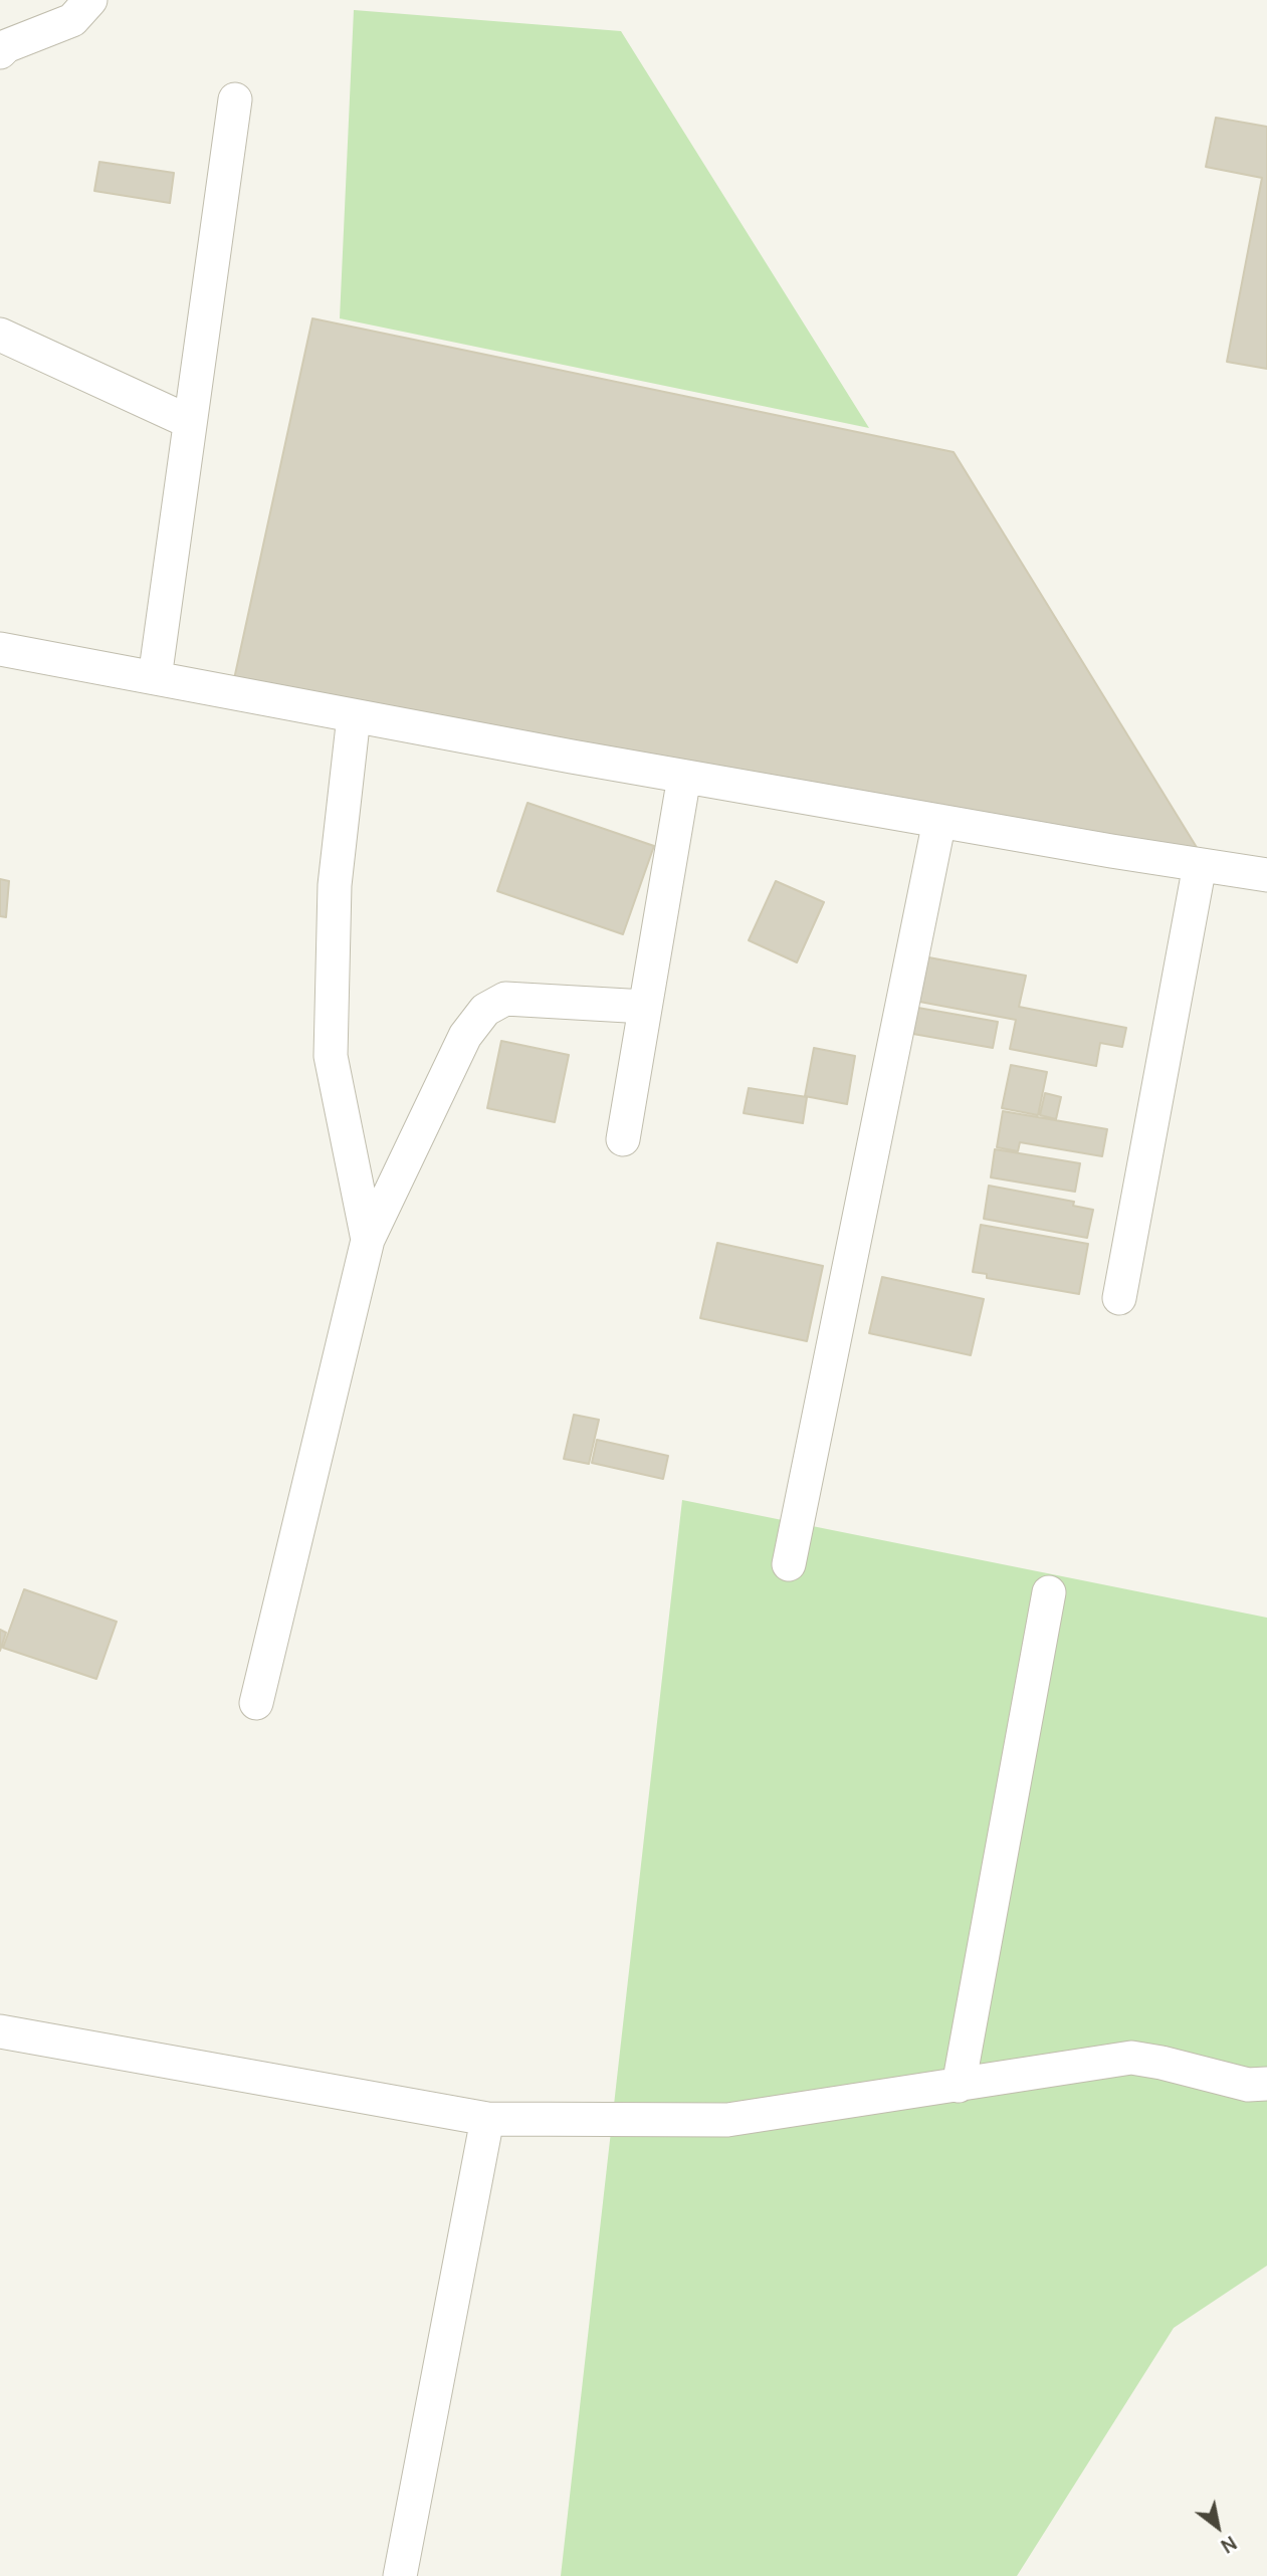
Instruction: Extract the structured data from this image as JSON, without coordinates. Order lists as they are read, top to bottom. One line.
{"north":"bottom right"}
